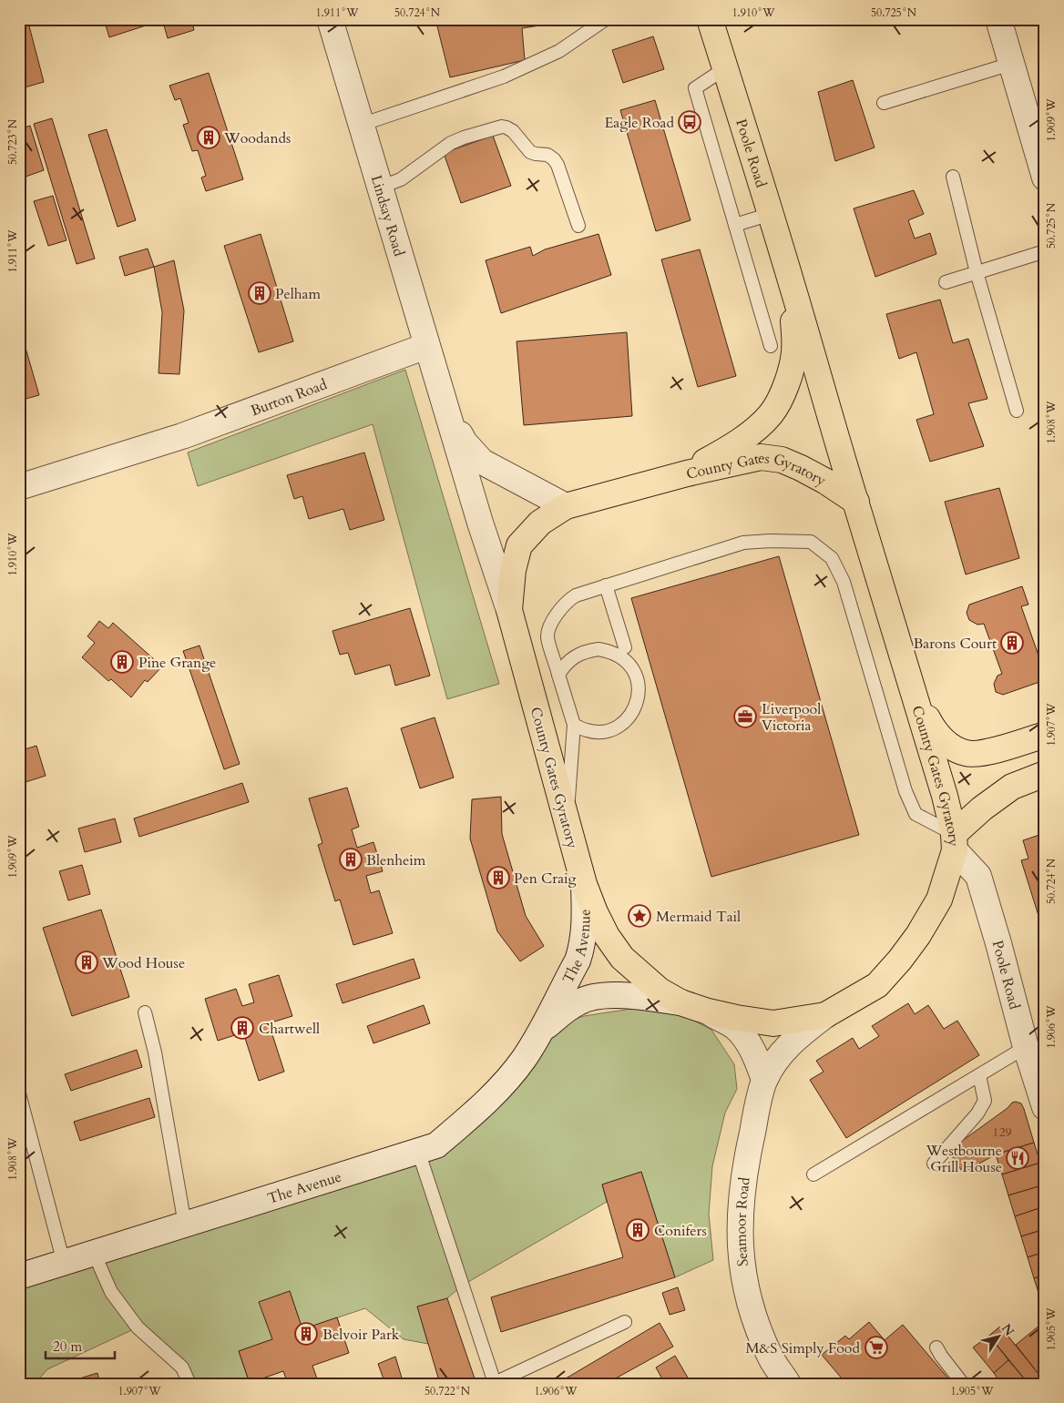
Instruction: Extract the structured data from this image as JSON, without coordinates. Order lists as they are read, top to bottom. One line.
{"streets":{"highway":["Poole Road","County Gates Gyratory"],"street":["Lindsay Road","Burton Road","The Avenue","Seamoor Road"]},"crossings":[["Poole Road","County Gates Gyratory"],["Lindsay Road","Burton Road"],["Lindsay Road","County Gates Gyratory"],["County Gates Gyratory","The Avenue"],["County Gates Gyratory","Seamoor Road"]],"places":{"bus stop":["Eagle Road"],"building":["Woodands","Pelham","Barons Court","Pine Grange","Blenheim","Pen Craig","Wood House","Chartwell","Conifers","Belvoir Park"],"office":["Liverpool Victoria"],"place":["Mermaid Tail"],"restaurant":["Westbourne Grill House"],"supermarket":["M&S Simply Food"]},"house_numbers":["129"],"scale_bar":"20 m","north":"top right","coordinates":["1.911°W","50.724°N","1.910°W","50.725°N","1.909°W","50.723°N","1.908°W","1.907°W","1.906°W","1.905°W","50.722°N"]}
